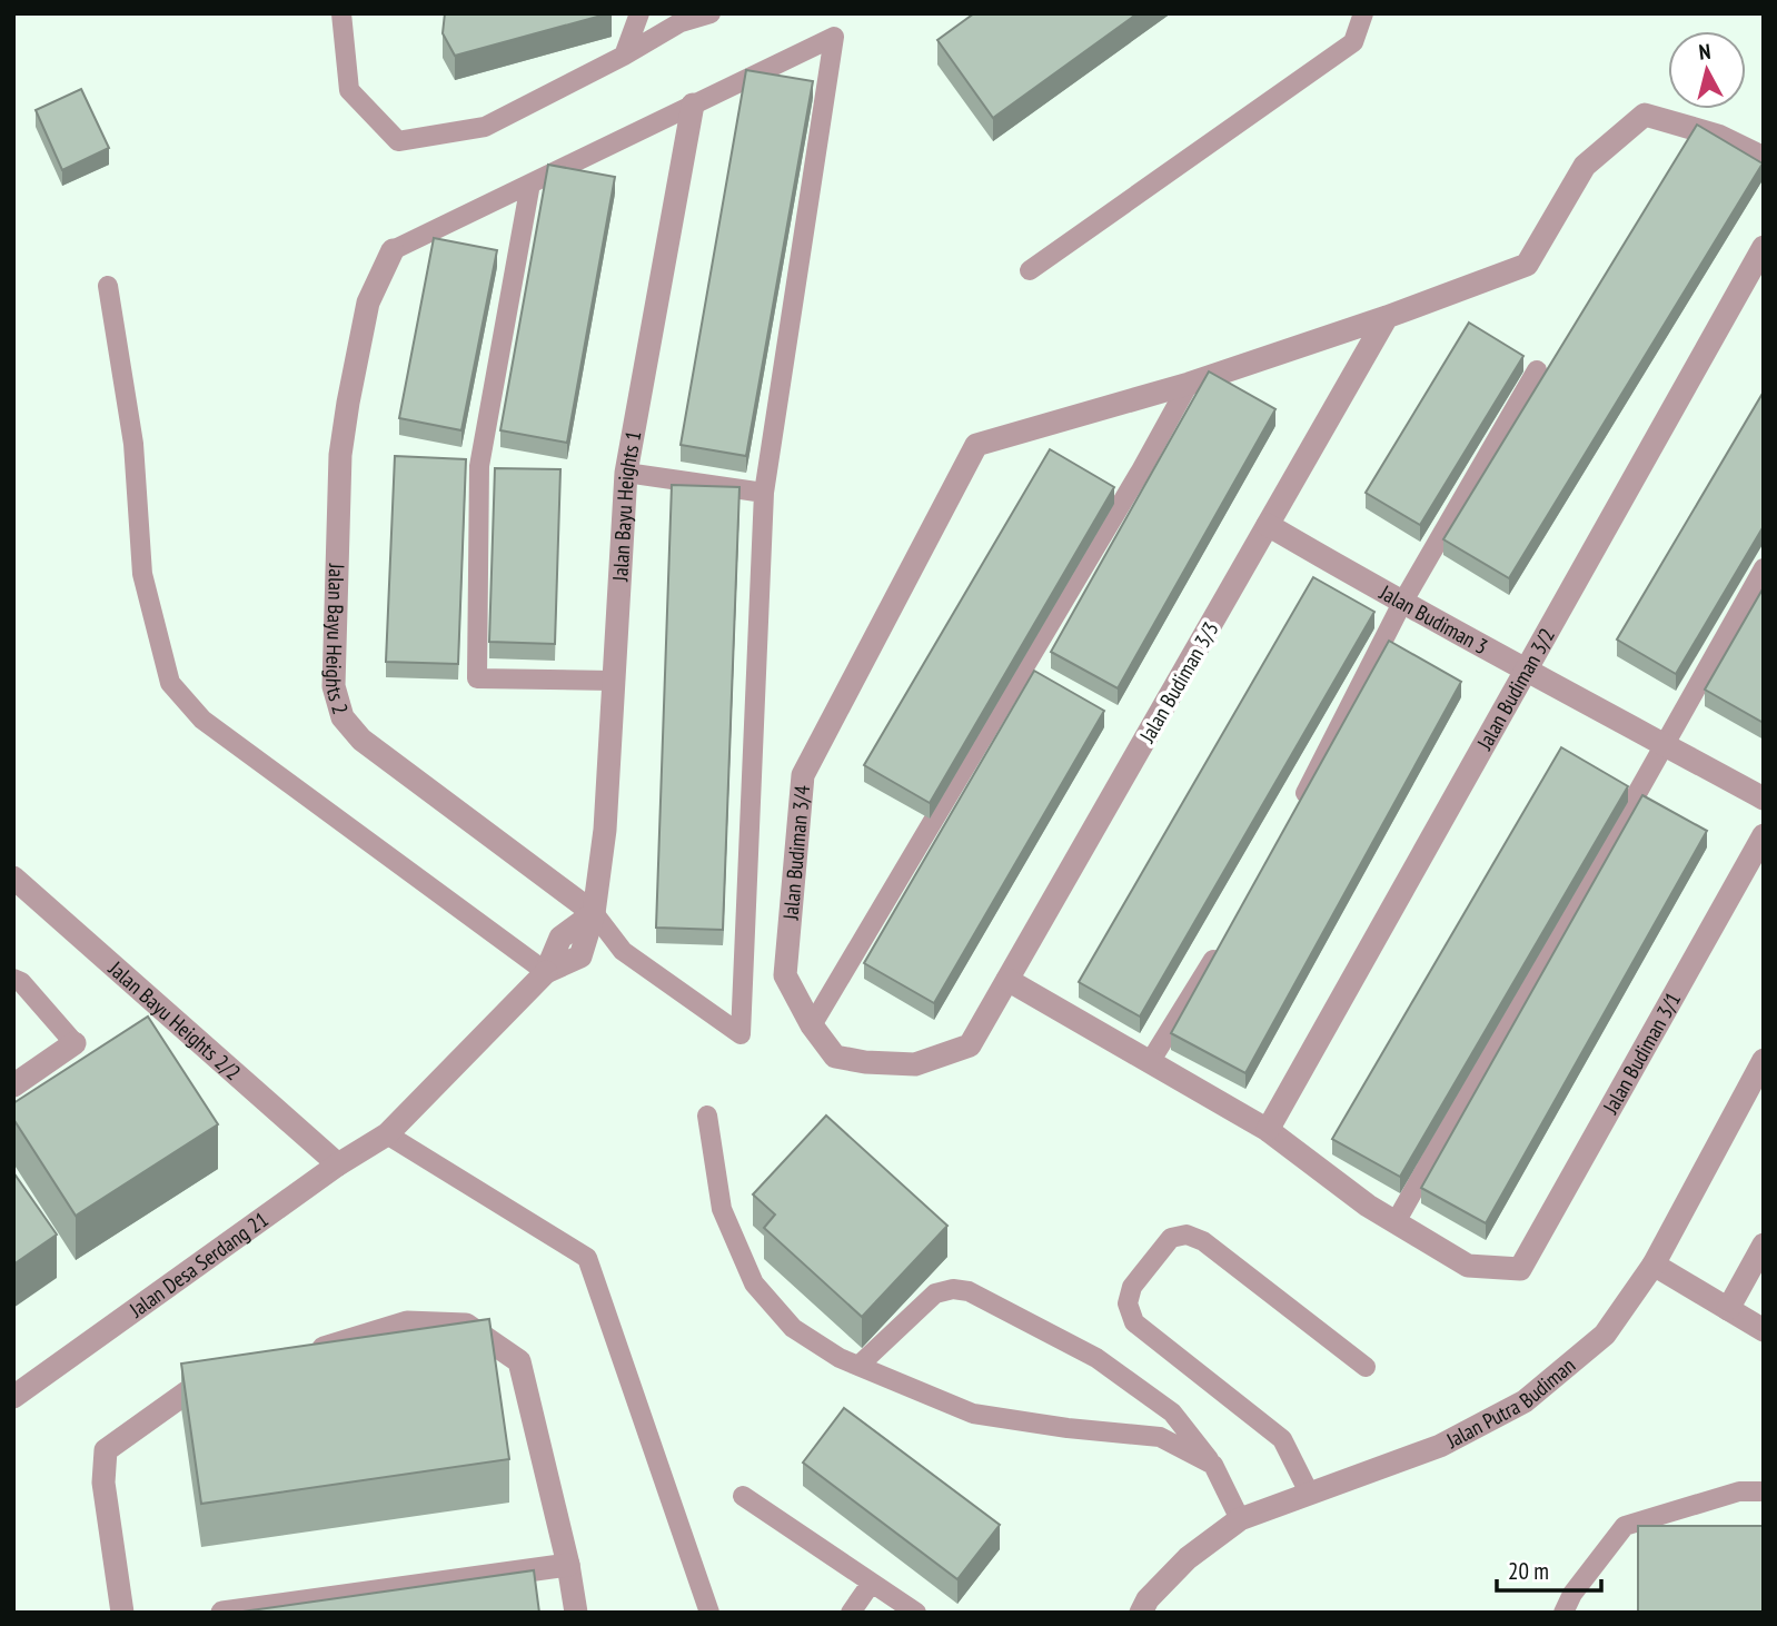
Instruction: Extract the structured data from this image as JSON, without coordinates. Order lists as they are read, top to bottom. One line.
{"streets":{"street":["Jalan Bayu Heights 1","Jalan Budiman 3","Jalan Bayu Heights 2","Jalan Budiman 3/3","Jalan Budiman 3/2","Jalan Budiman 3/4","Jalan Bayu Heights 2/2","Jalan Budiman 3/1","Jalan Desa Serdang 21","Jalan Putra Budiman"]},"crossings":[["Jalan Bayu Heights 1","Jalan Bayu Heights 2"],["Jalan Bayu Heights 1","Jalan Desa Serdang 21"],["Jalan Budiman 3","Jalan Budiman 3/3"],["Jalan Budiman 3","Jalan Budiman 3/2"],["Jalan Budiman 3/3","Jalan Budiman 3/4"],["Jalan Bayu Heights 2/2","Jalan Desa Serdang 21"]],"scale_bar":"20 m","north":"top"}
